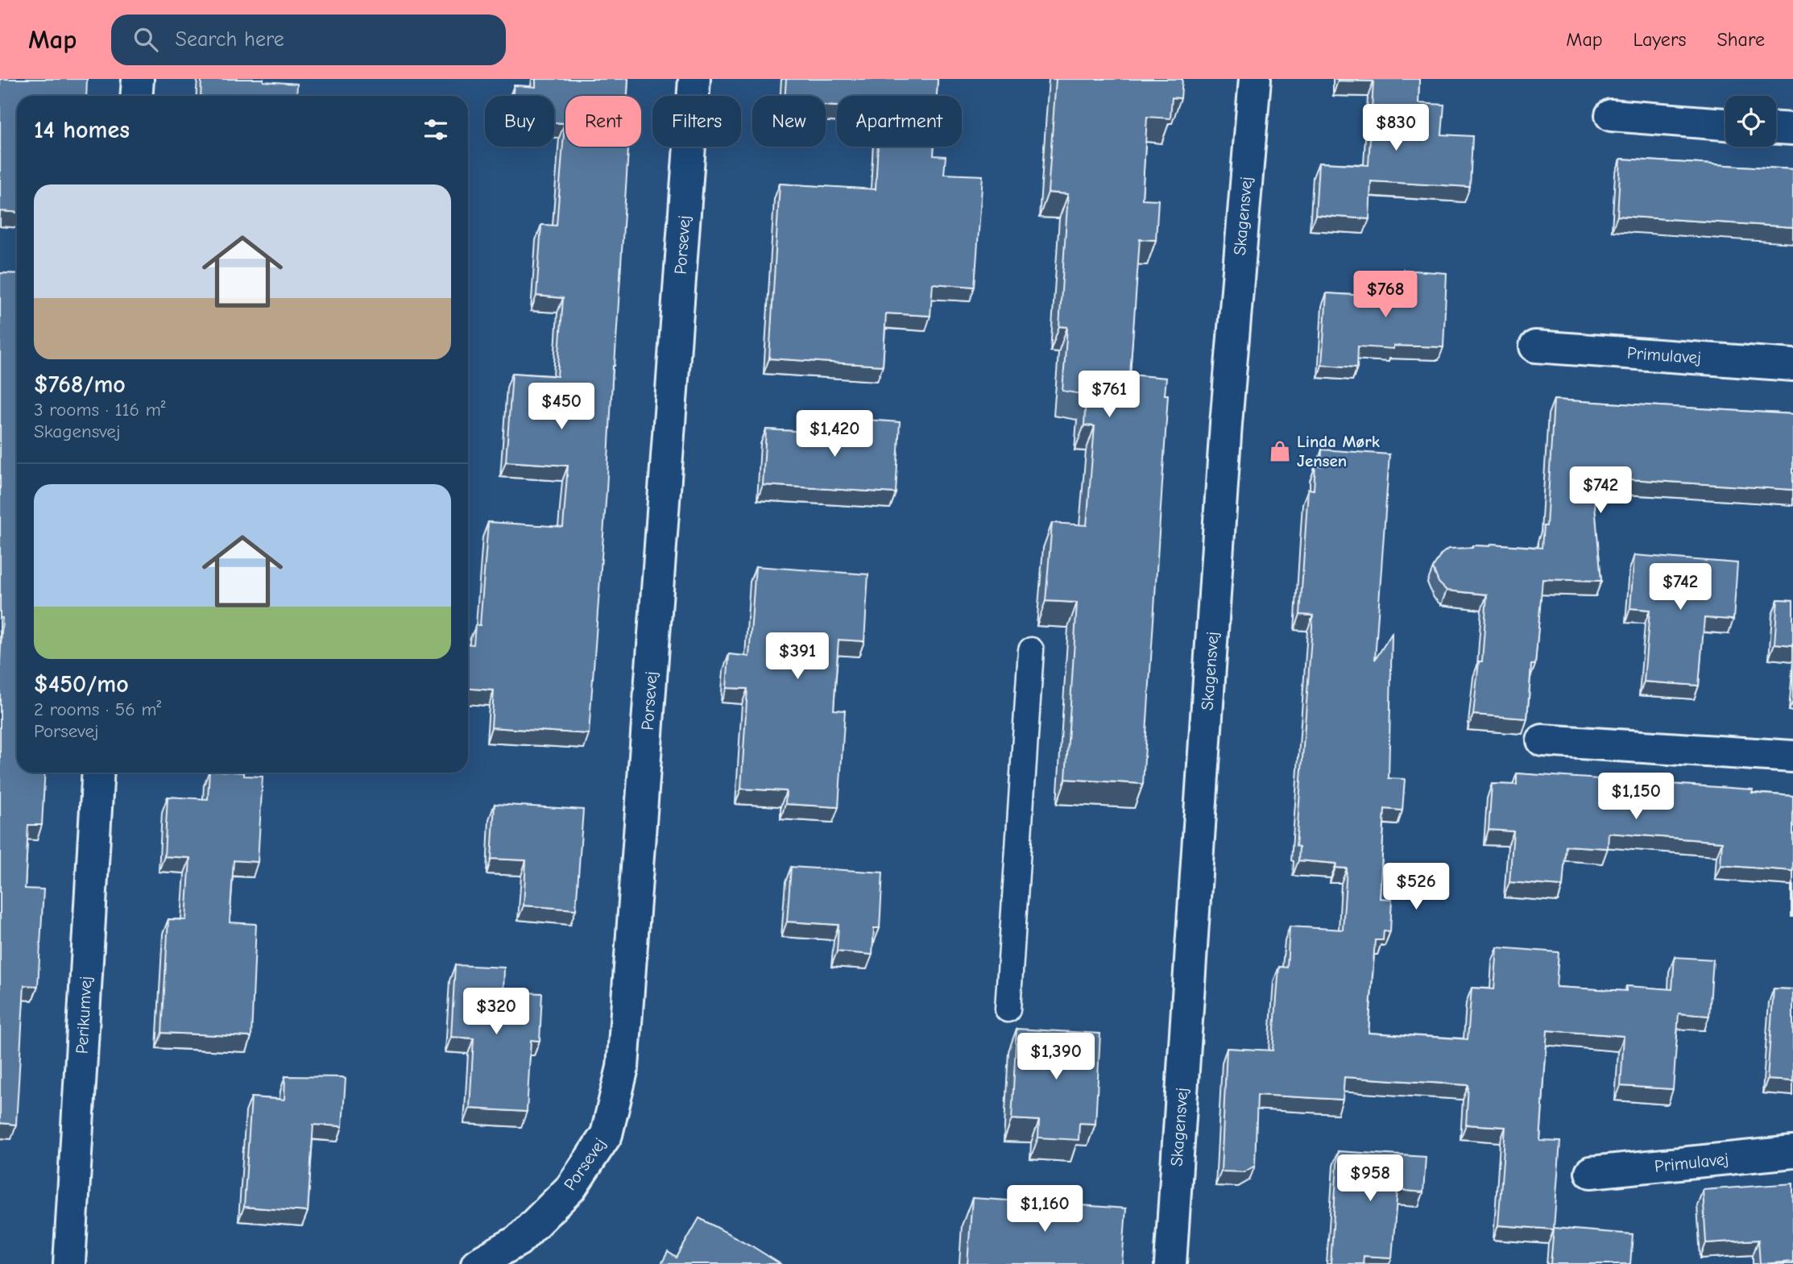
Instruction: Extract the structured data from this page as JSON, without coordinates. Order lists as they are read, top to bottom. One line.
{"streets":{"street":["Skagensvej","Porsevej","Primulavej","Perikumvej"]},"places":{"shop":["Linda Mørk Jensen"]},"page":{"header":"Map","search":"Search here","nav":["Map","Layers","Share"],"chip":["Buy","Rent","Filters","New","Apartment"],"heading":"14 homes","price":["$830","$768","$761","$450","$1,420","$742","$742","$391","$1,150","$526","$320","$1,390","$958","$1,160"],"list":[{"name":"$768/mo","note":"3 rooms · 116 m² · Skagensvej"},{"name":"$450/mo","note":"2 rooms · 56 m² · Porsevej"}]}}
